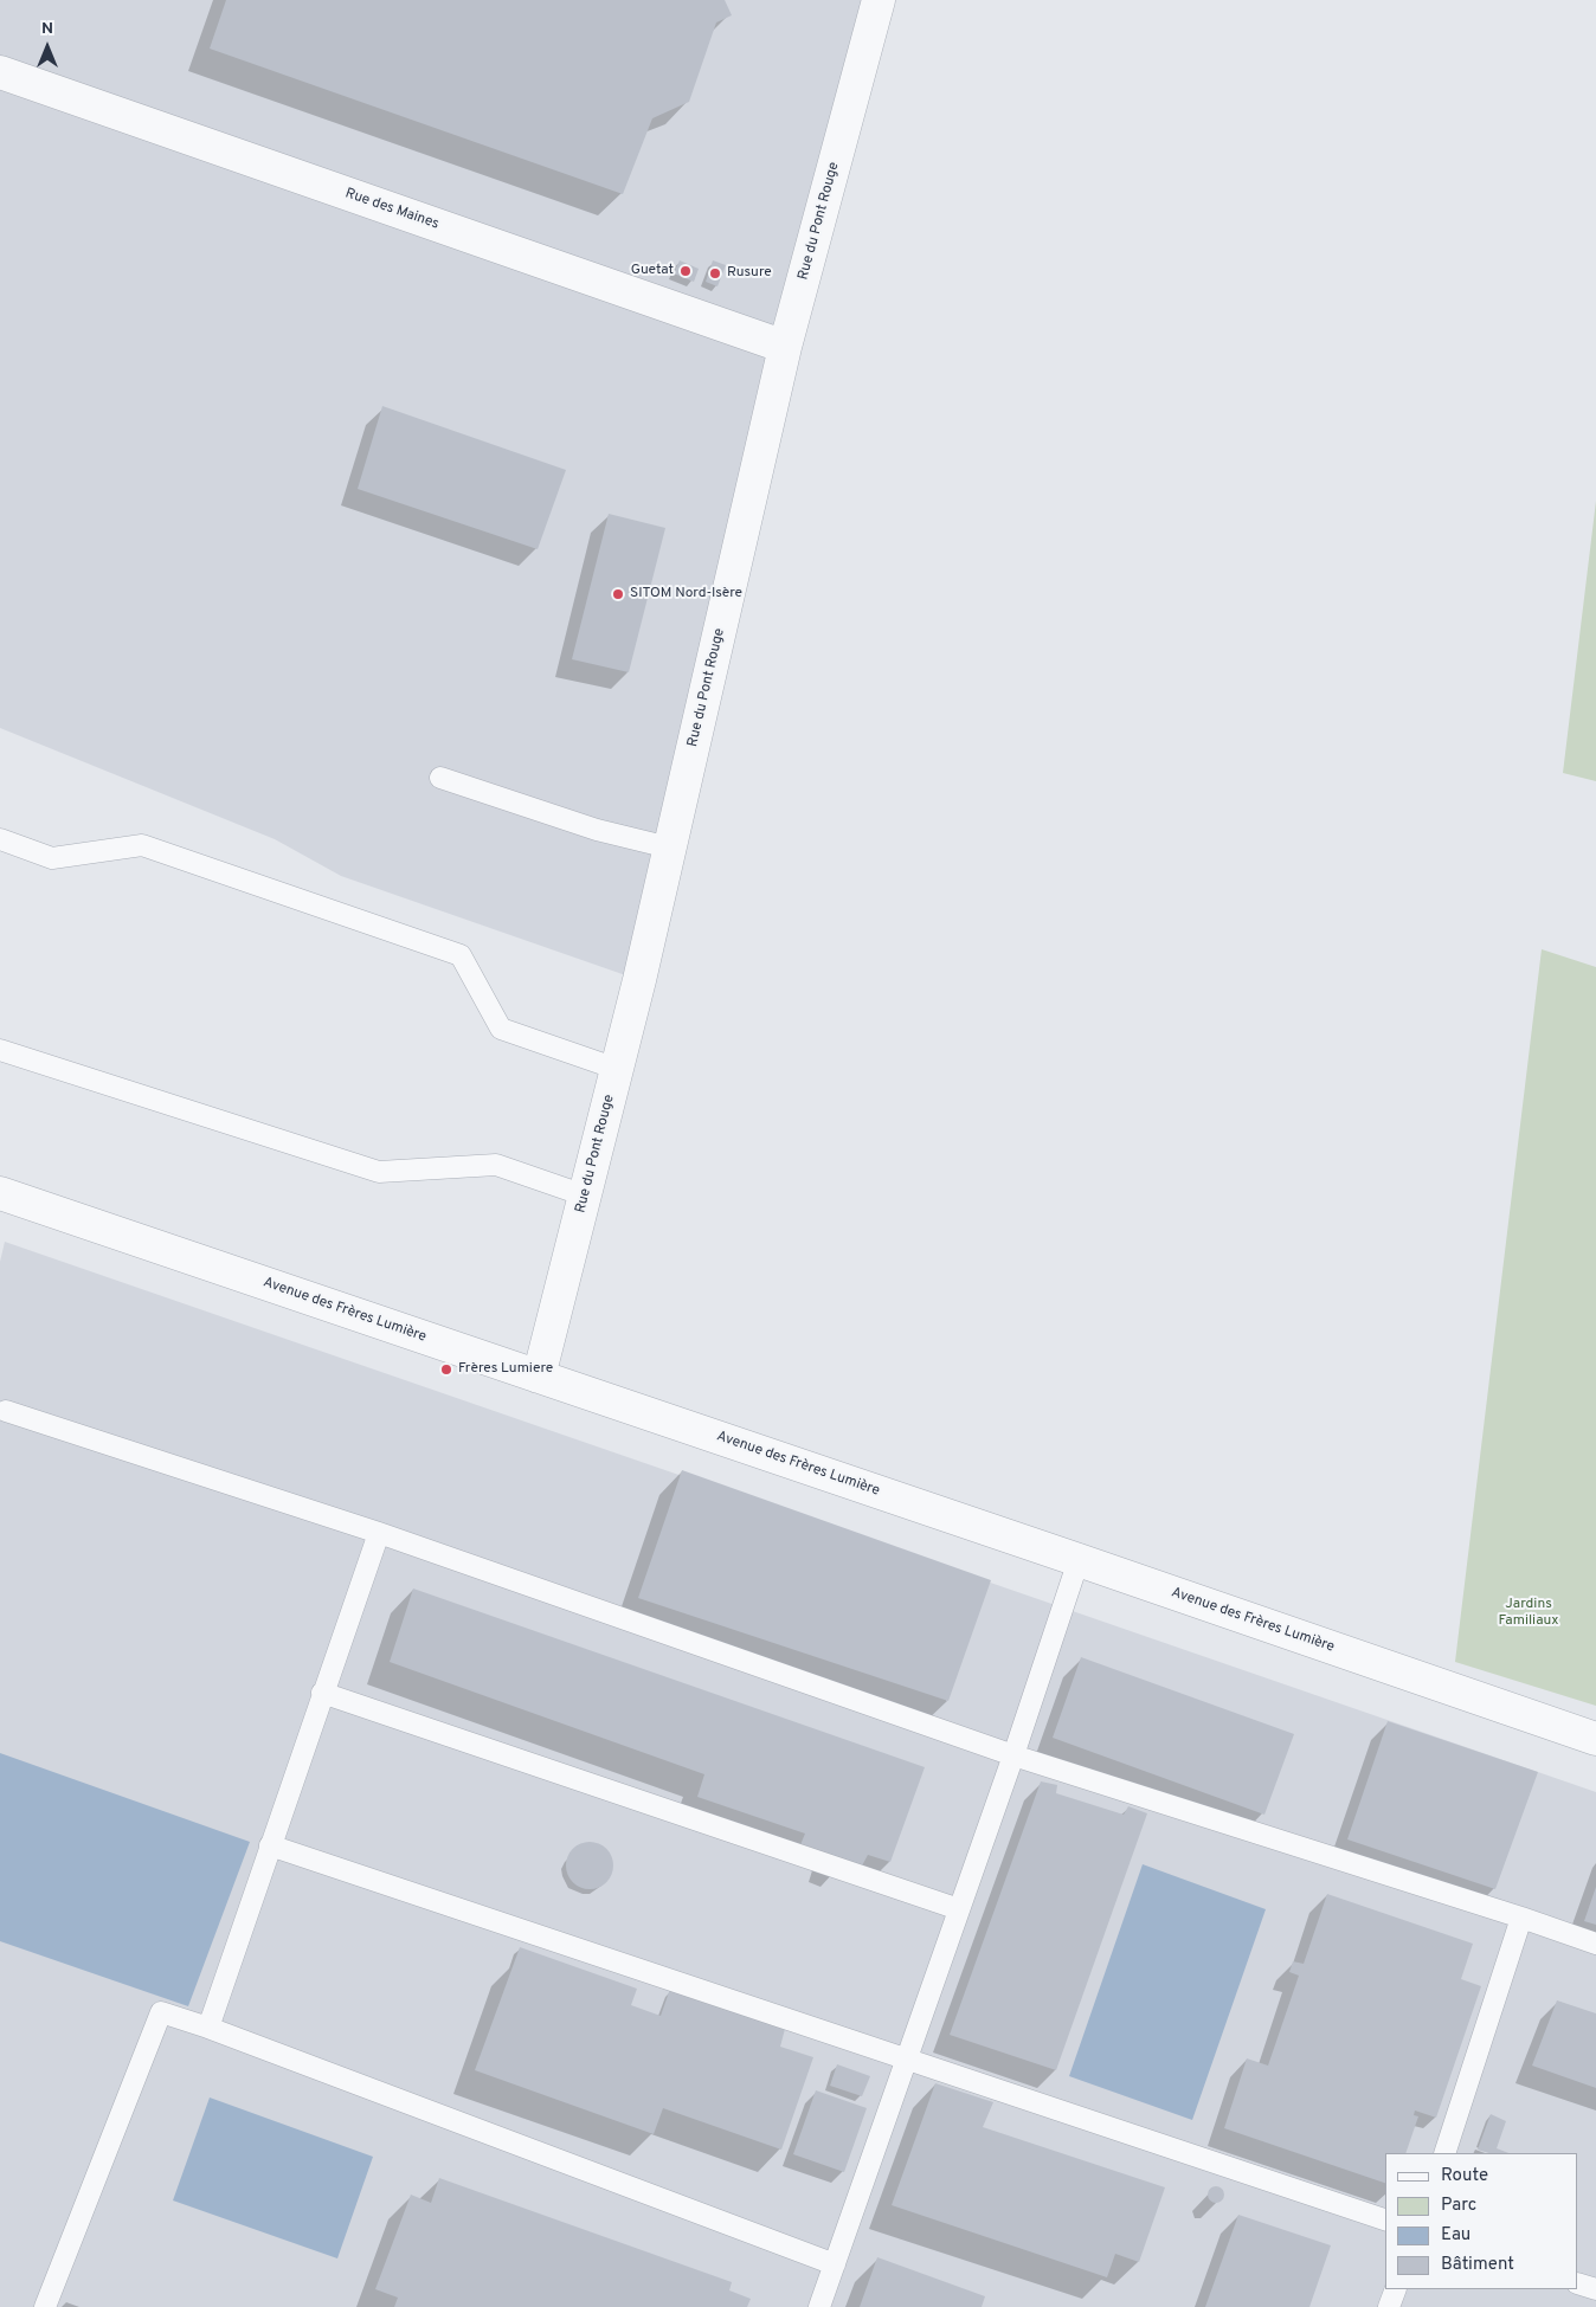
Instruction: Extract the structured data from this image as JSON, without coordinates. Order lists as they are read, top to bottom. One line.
{"streets":{"street":["Rue des Maines","Rue du Pont Rouge","Avenue des Frères Lumière"]},"crossings":[["Rue des Maines","Rue du Pont Rouge"],["Rue du Pont Rouge","Avenue des Frères Lumière"]],"parks":["Jardins Familiaux"],"places":["Guetat","Rusure","SITOM Nord-Isère","Frères Lumiere"],"legend":["Route","Parc","Eau","Bâtiment"],"north":"top"}
